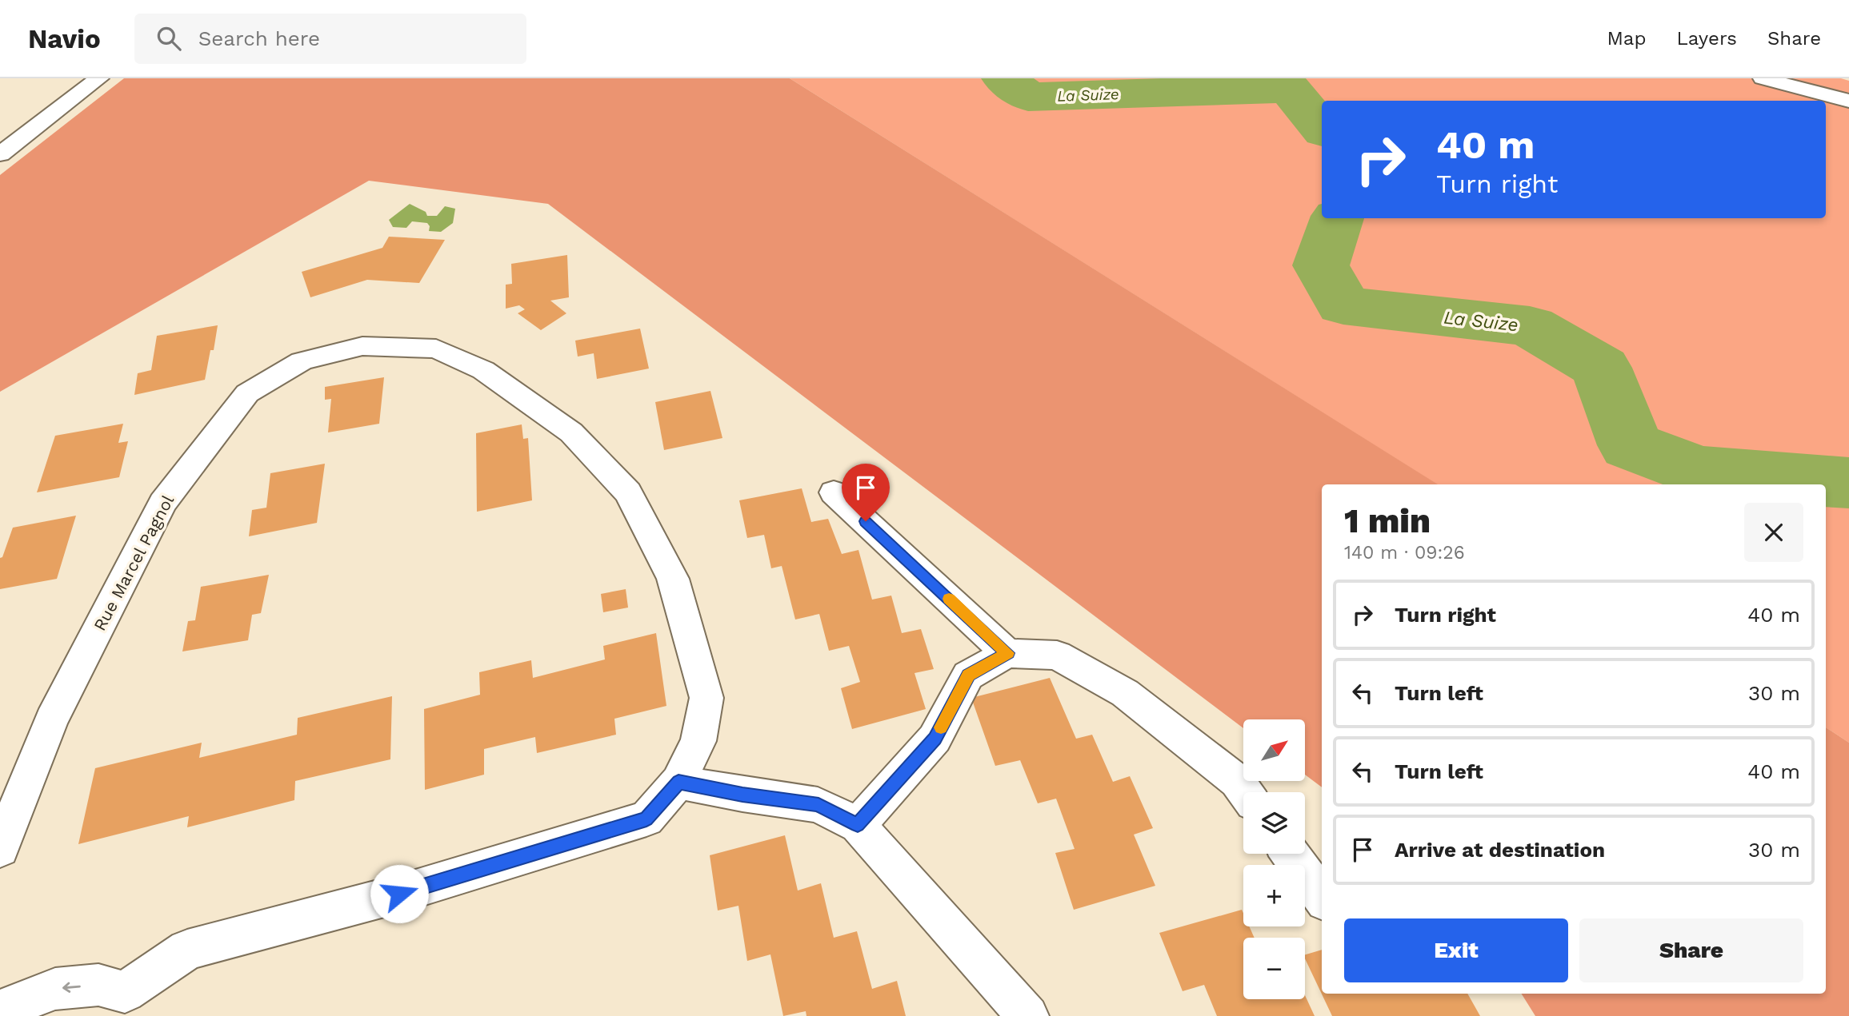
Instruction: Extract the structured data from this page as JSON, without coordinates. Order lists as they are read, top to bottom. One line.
{"streets":{"street":["Rue Marcel Pagnol"]},"water":["La Suize"],"north":"top right","page":{"header":"Navio","search":"Search here","nav":["Map","Layers","Share"],"turn":["40 m","Turn right"],"heading":["1 min","140 m · 09:26"],"list":[{"name":"Turn right","value":"40 m"},{"name":"Turn left","value":"30 m"},{"name":"Turn left","value":"40 m"},{"name":"Arrive at destination","value":"30 m"}],"map_buttons":["+","−"],"buttons":["Exit","Share"]}}
